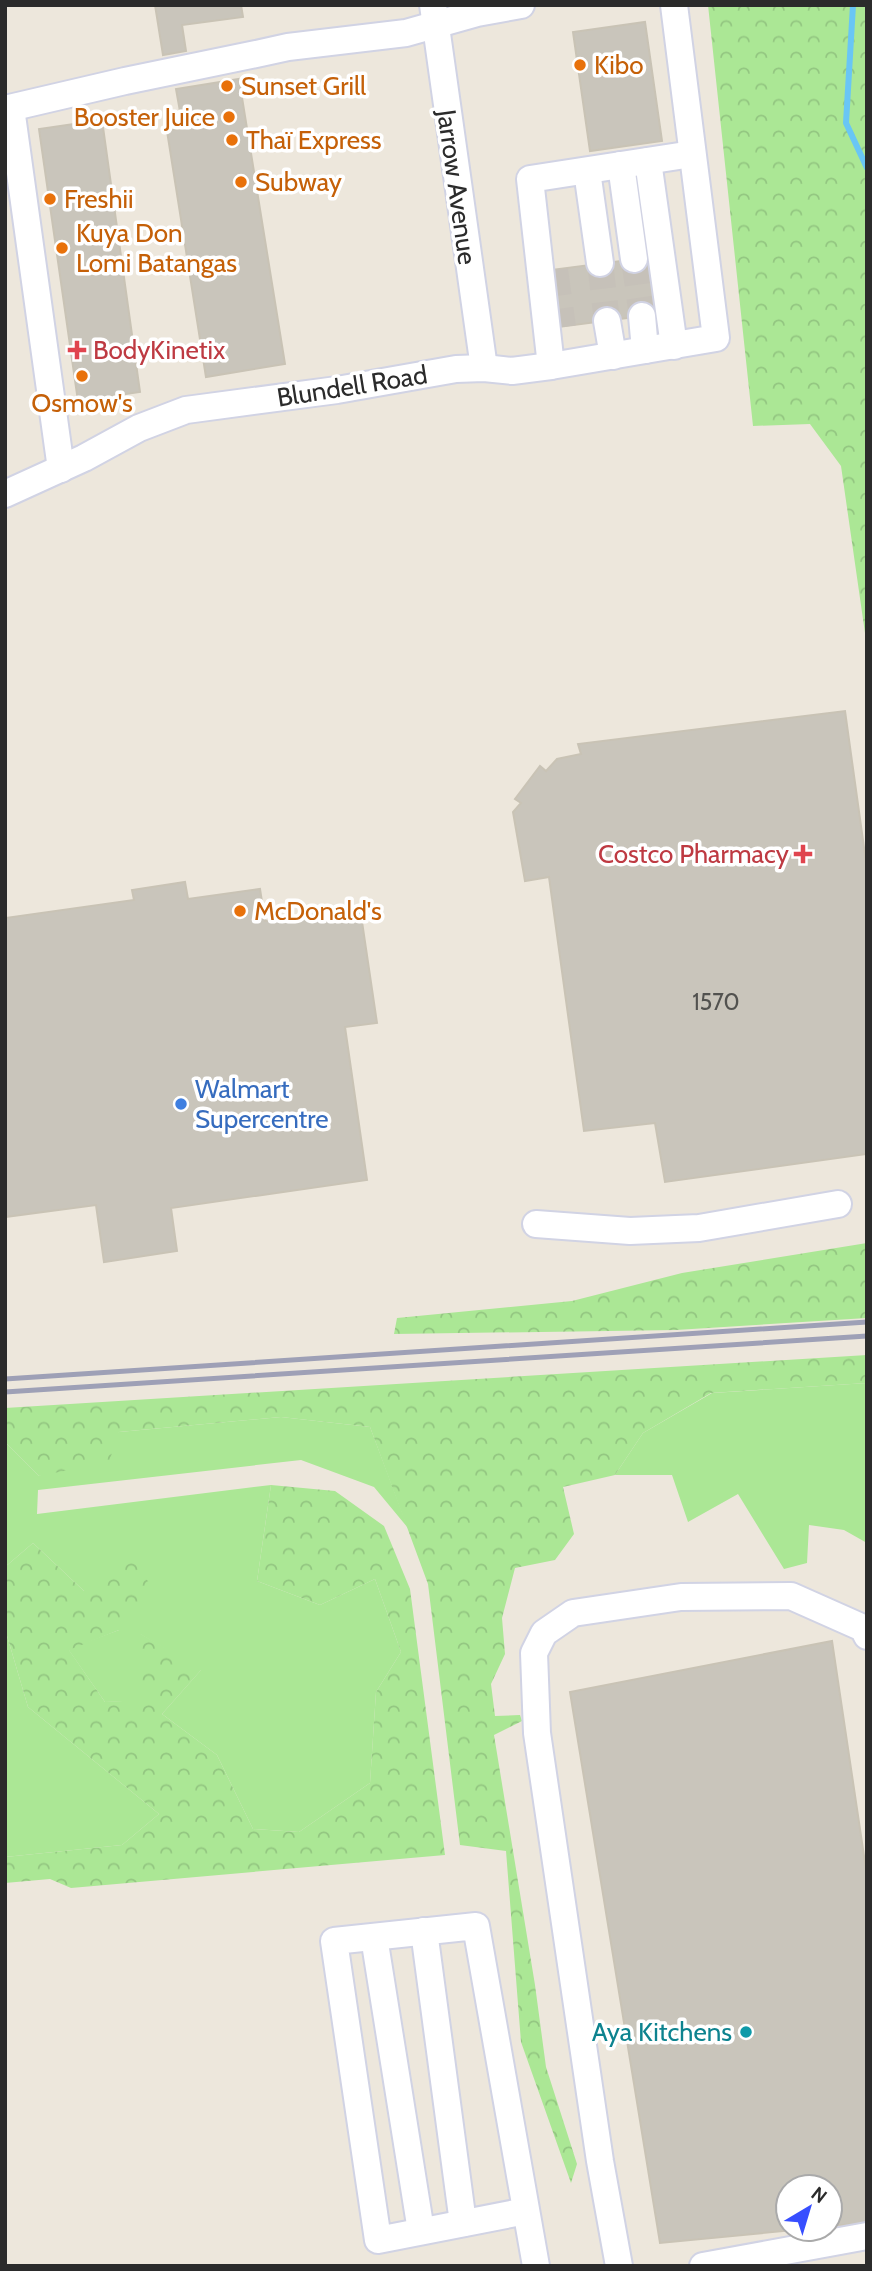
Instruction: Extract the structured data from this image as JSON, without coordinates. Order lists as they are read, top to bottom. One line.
{"streets":{"lane":["Jarrow Avenue","Blundell Road"]},"crossings":[["Jarrow Avenue","Blundell Road"]],"places":{"other":["Kibo","Sunset Grill","Booster Juice","Thaï Express","Subway","Freshii","Kuya Don Lomi Batangas","Osmow's","McDonald's","Walmart Supercentre","Aya Kitchens"],"health":["BodyKinetix","Costco Pharmacy"]},"house_numbers":["1570"],"north":"top right"}
